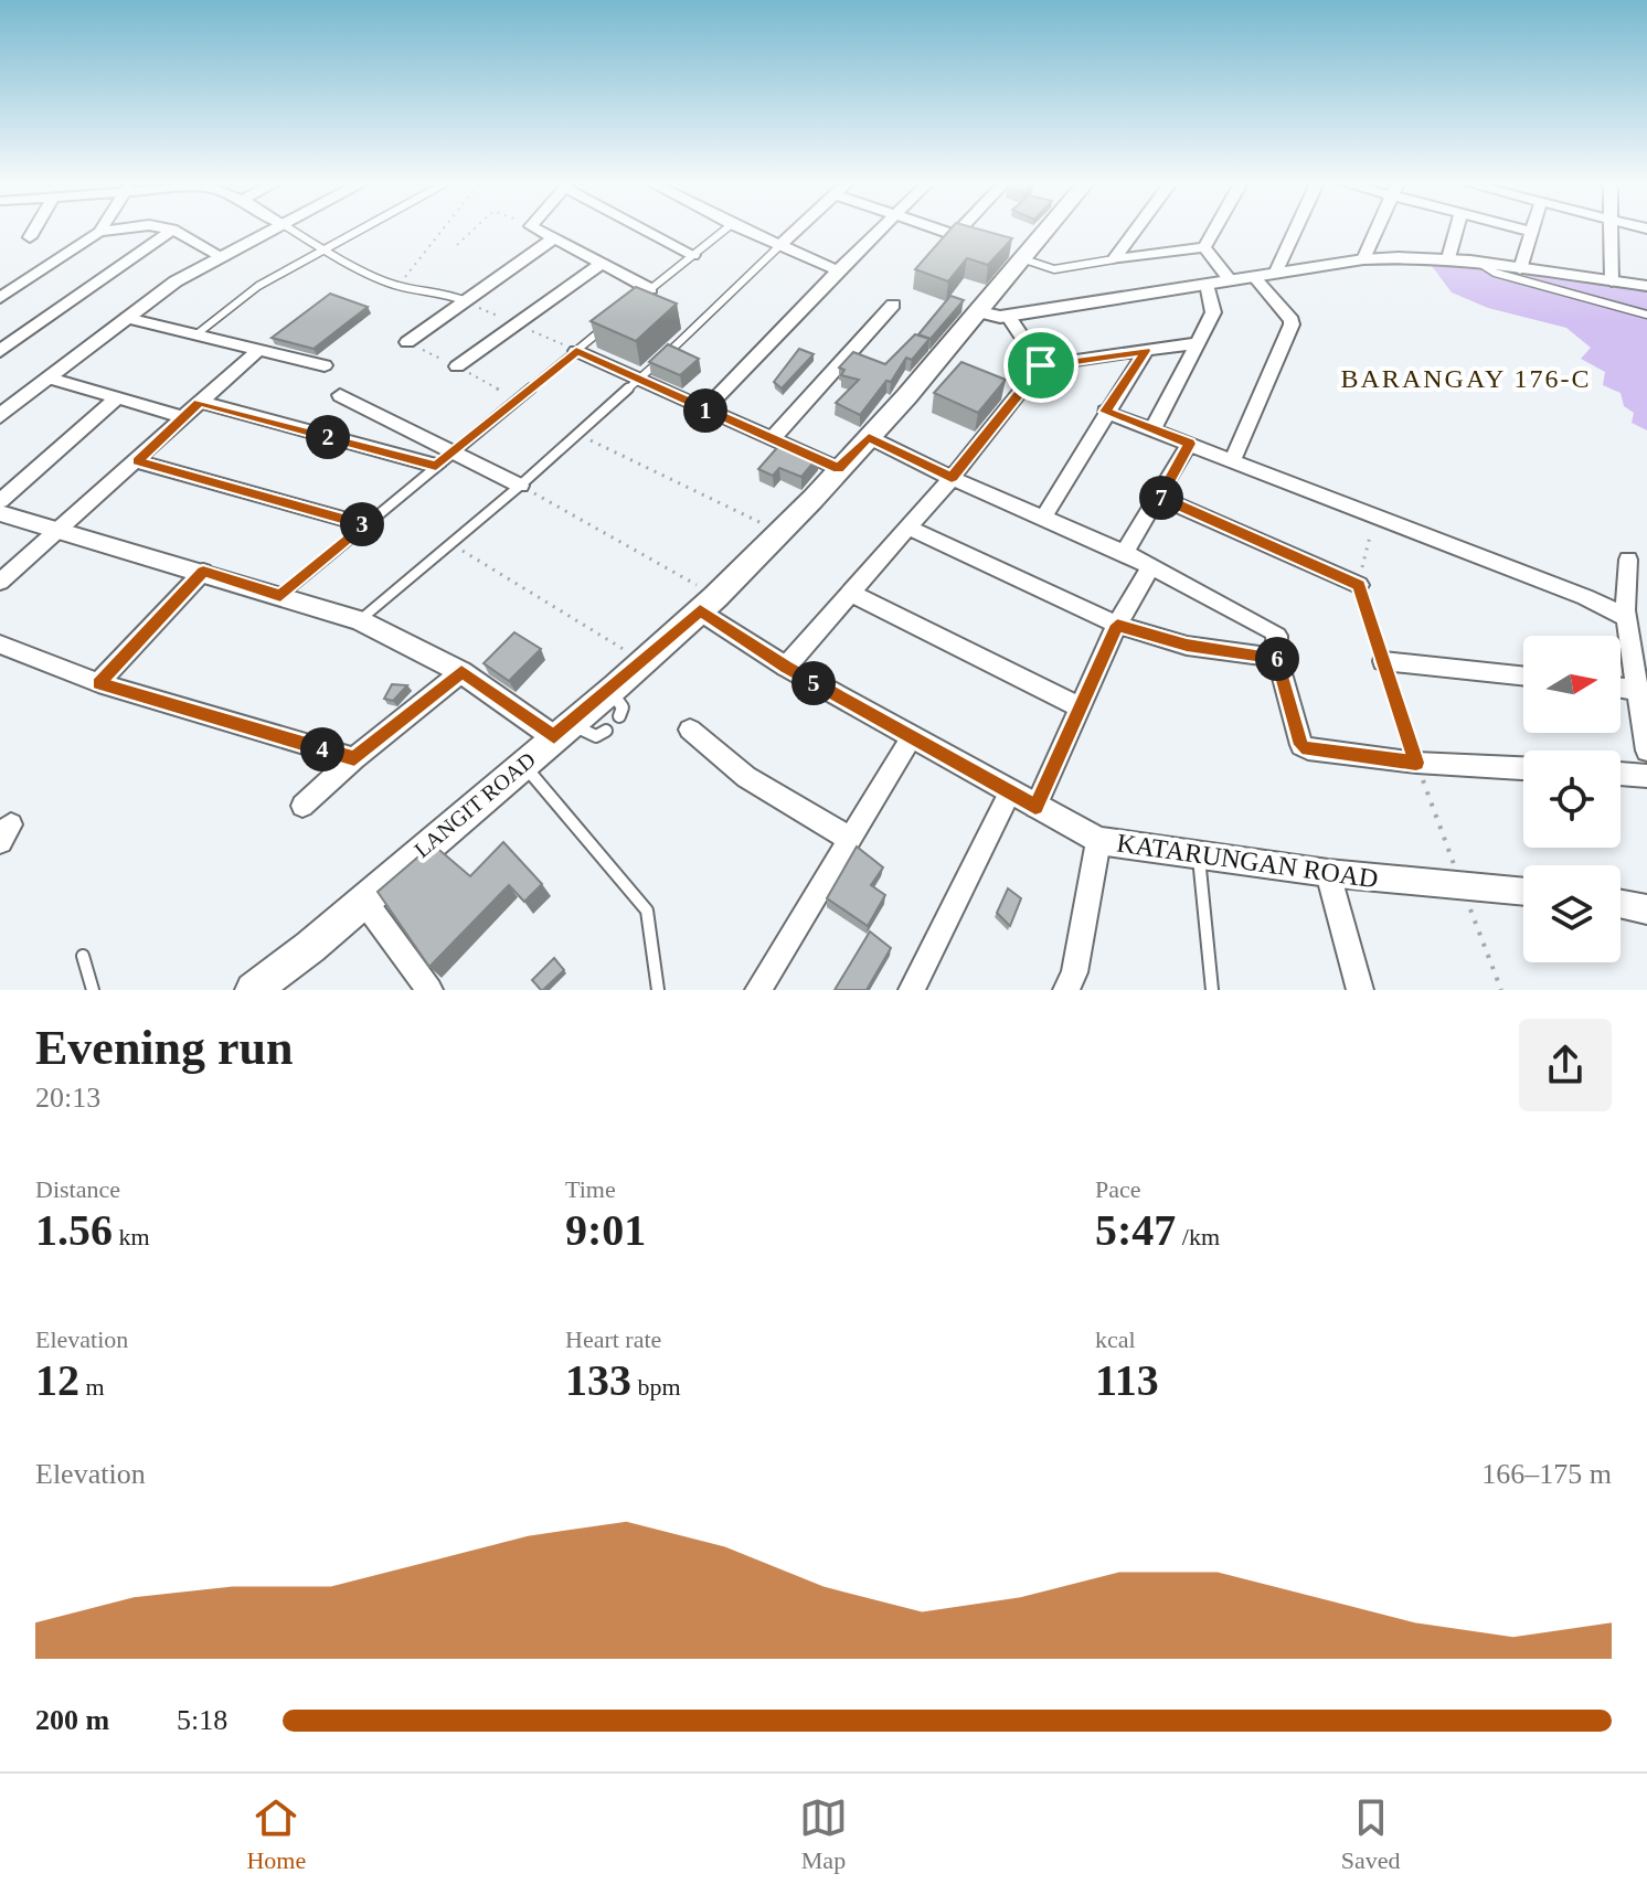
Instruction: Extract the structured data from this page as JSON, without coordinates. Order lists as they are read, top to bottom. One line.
{"streets":{"main road":["LANGIT ROAD"],"street":["KATARUNGAN ROAD"]},"crossings":[["LANGIT ROAD","KATARUNGAN ROAD"]],"districts":["BARANGAY 176-C"],"north":"right","page":{"pins":["1","2","7","3","6","5","4"],"heading":["Evening run","20:13"],"stats":[["Distance","1.56 km"],["Time","9:01"],["Pace","5:47 /km"],["Elevation","12 m"],["Heart rate","133 bpm"],["kcal","113"]],"chart":["Elevation","166–175 m"],"list":[{"name":"200 m","note":"5:18"}],"tabs":["Home","Map","Saved"]}}
